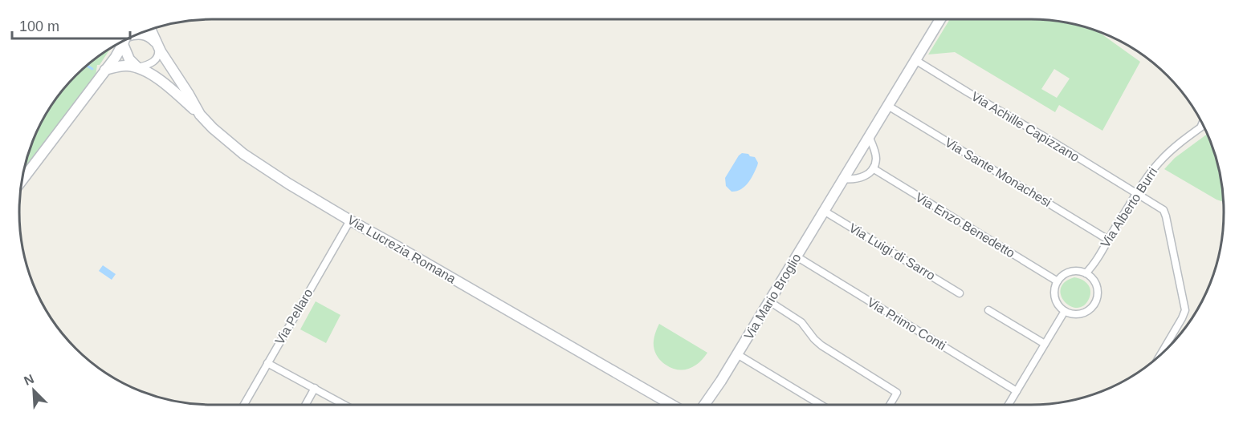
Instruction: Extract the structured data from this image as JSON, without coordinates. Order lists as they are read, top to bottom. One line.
{"streets":{"street":["Via Achille Capizzano","Via Sante Monachesi","Via Alberto Burri","Via Enzo Benedetto","Via Lucrezia Romana","Via Luigi di Sarro","Via Mario Broglio","Via Pellaro","Via Primo Conti"]},"crossings":[["Via Achille Capizzano","Via Alberto Burri"],["Via Achille Capizzano","Via Mario Broglio"],["Via Sante Monachesi","Via Alberto Burri"],["Via Sante Monachesi","Via Mario Broglio"],["Via Alberto Burri","Via Enzo Benedetto"],["Via Lucrezia Romana","Via Pellaro"],["Via Luigi di Sarro","Via Mario Broglio"],["Via Mario Broglio","Via Primo Conti"]],"scale_bar":"100 m","north":"top left"}
